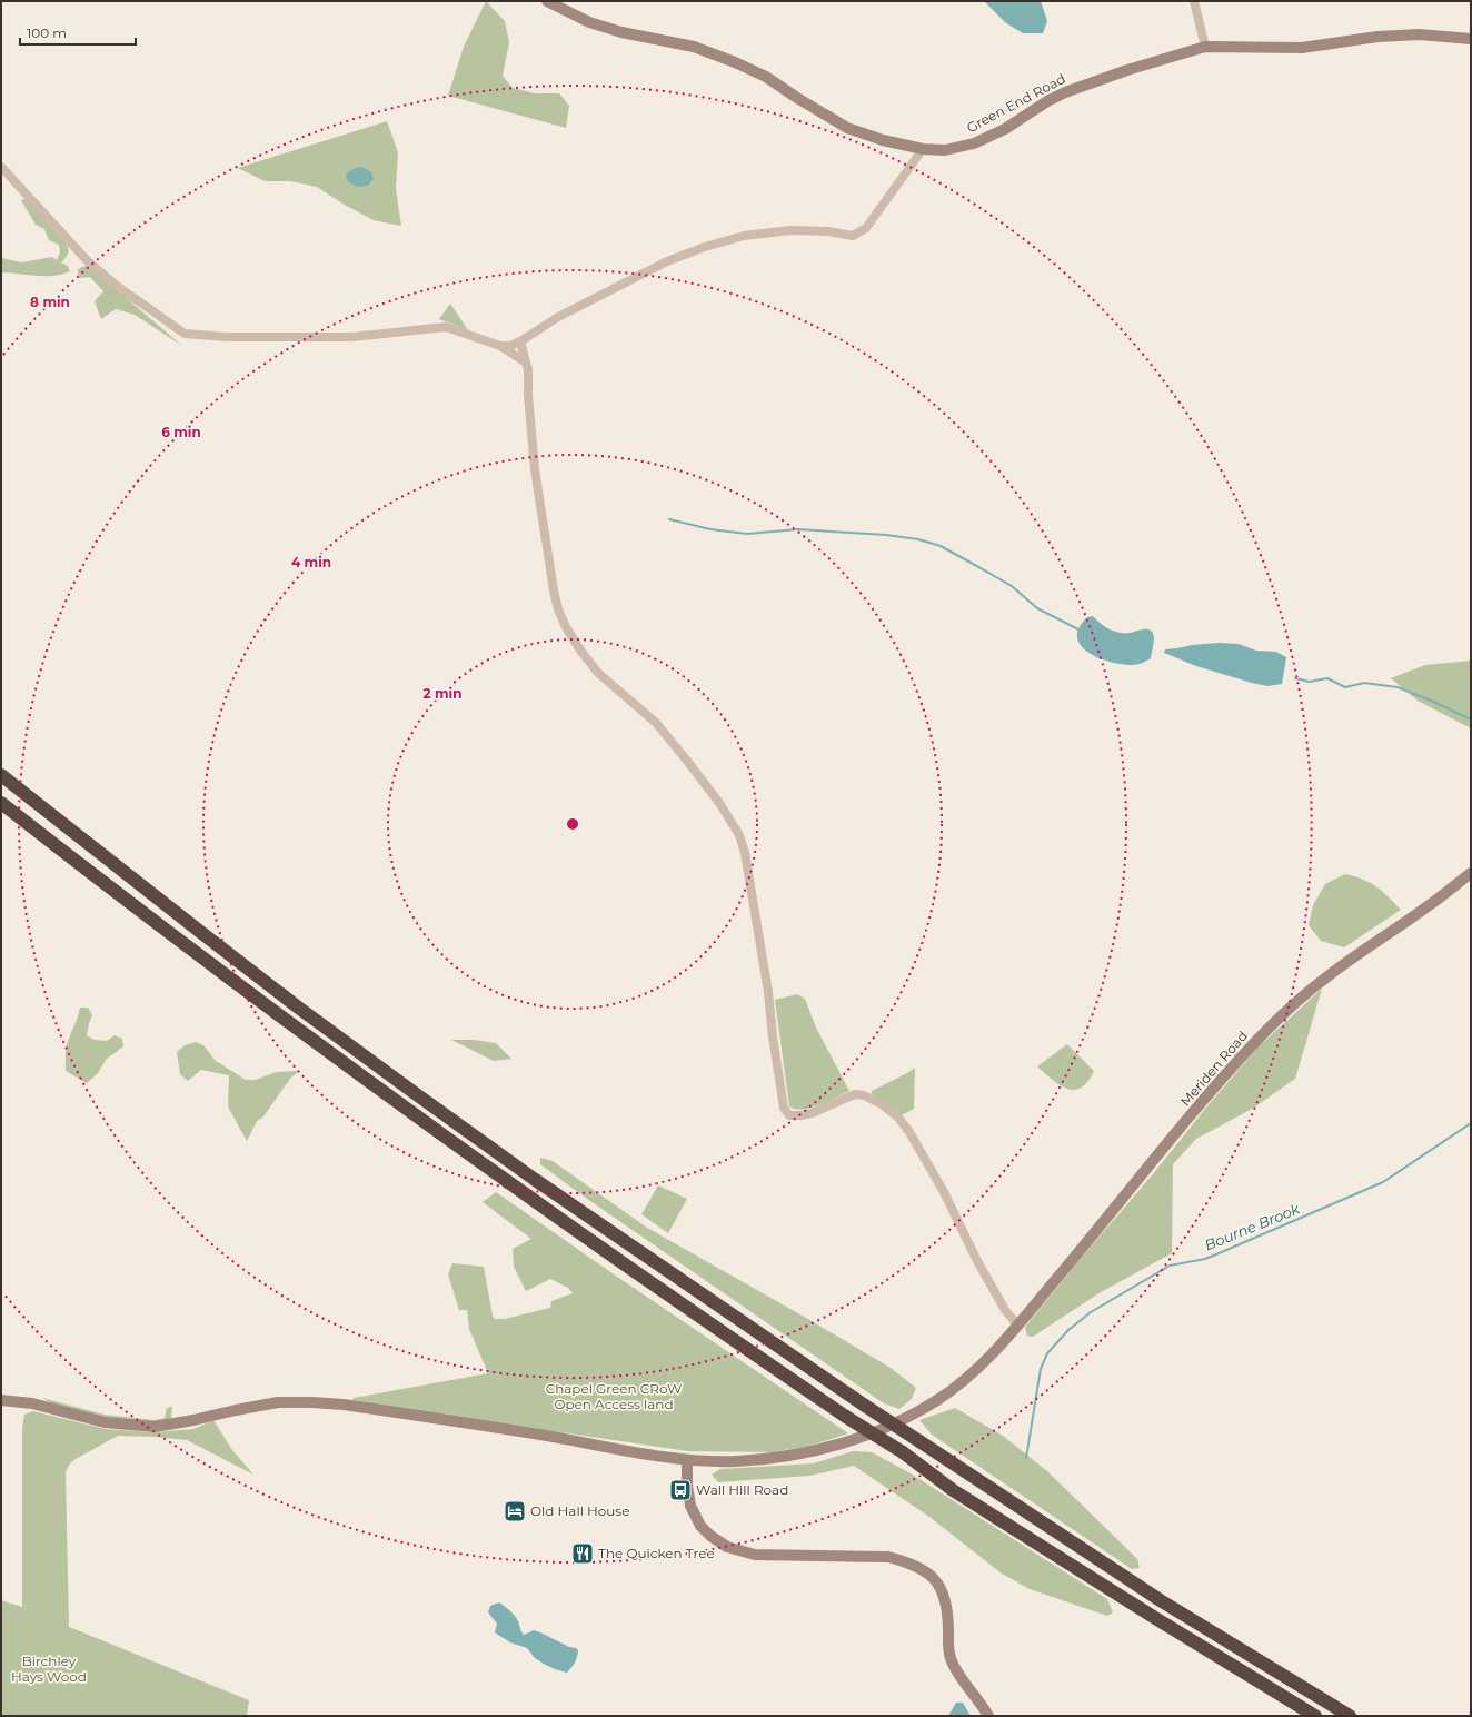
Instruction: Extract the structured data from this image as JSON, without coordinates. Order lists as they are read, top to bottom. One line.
{"streets":{"main road":["Green End Road","Meriden Road"]},"water":["Bourne Brook"],"parks":["Chapel Green CRoW Open Access land","Birchley Hays Wood"],"places":{"bus stop":["Wall Hill Road"],"hotel":["Old Hall House"],"restaurant":["The Quicken Tree"]},"scale_bar":"100 m","rings":["8 min","6 min","4 min","2 min"]}
